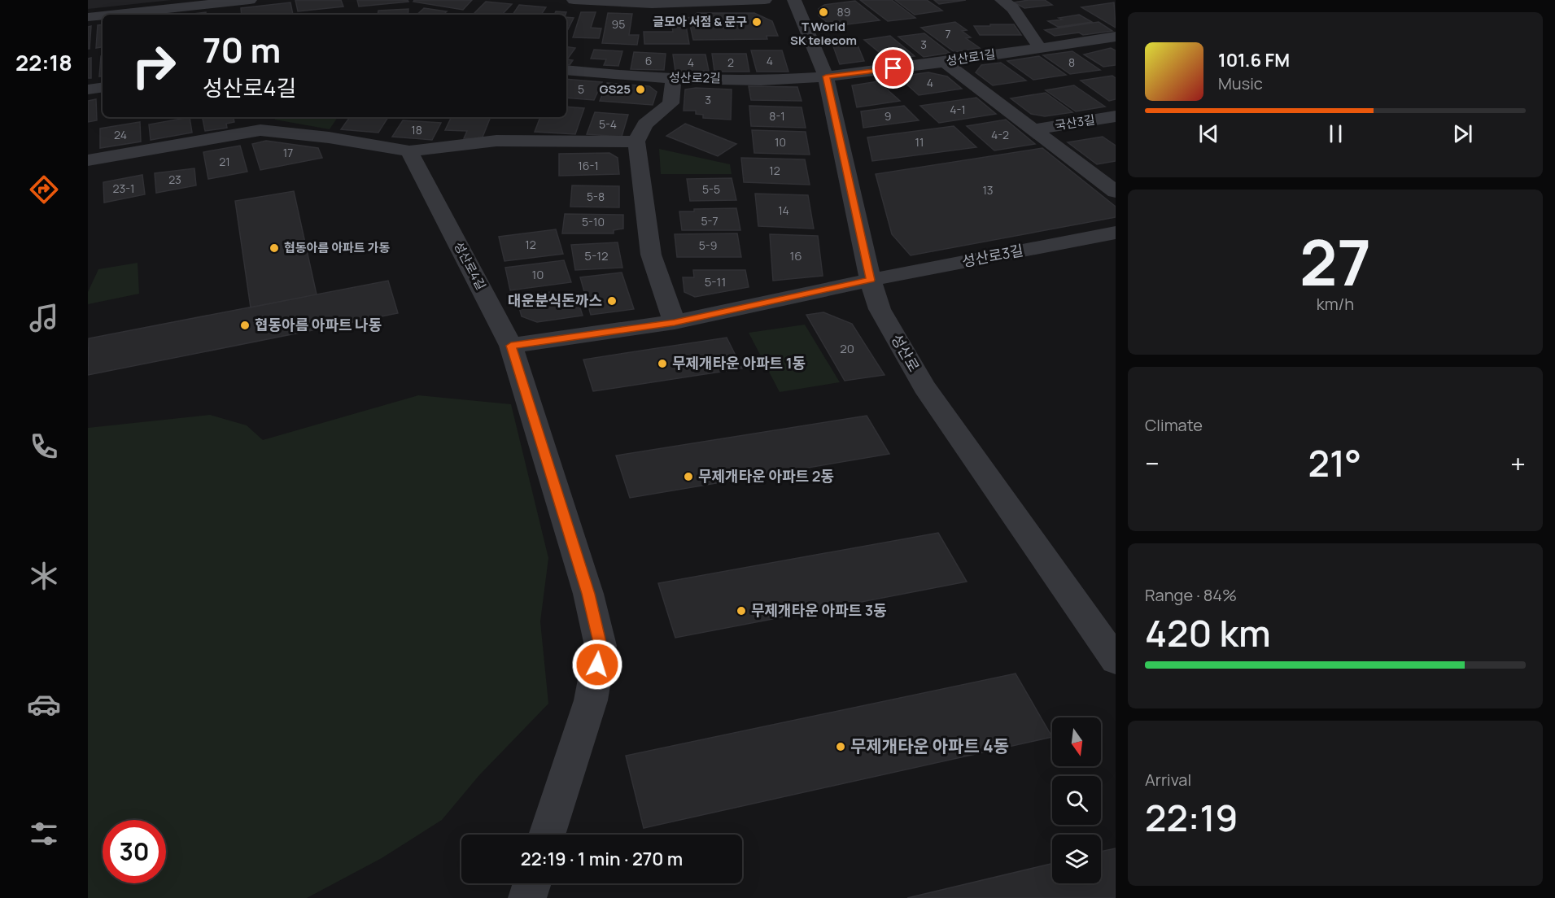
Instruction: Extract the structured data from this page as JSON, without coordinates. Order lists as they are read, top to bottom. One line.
{"streets":{"street":["성산로1길","성산로2길","국산3길","성산로3길","성산로4길","성산로"]},"crossings":[["성산로1길","성산로2길"],["성산로1길","성산로"],["성산로2길","성산로"],["성산로3길","성산로"]],"places":["T World SK telecom","글모아 서점 & 문구","GS25","협동아름 아파트 가동","대운분식돈까스","협동아름 아파트 나동","무제개타운 아파트 1동","무제개타운 아파트 2동","무제개타운 아파트 3동","무제개타운 아파트 4동"],"house_numbers":["89","95","7","3","6","4","4","2","8","4","5","3","4-1","8-1","9","5-4","18","24","4-2","10","11","17","21","16-1","12","23","23-1","5-5","13","5-8","14","5-7","5-10","12","5-9","5-12","16","10","5-11","20"],"north":"bottom","page":{"tabs":"22:18","turn":["70 m","성산로4길"],"song":["101.6 FM","Music"],"tile":[["27","km/h"],"Climate",["Range · 84%","420 km"],["Arrival","22:19"]],"heat":["−","21°","+"],"limit":"30","trip":"22:19 · 1 min · 270 m"}}
